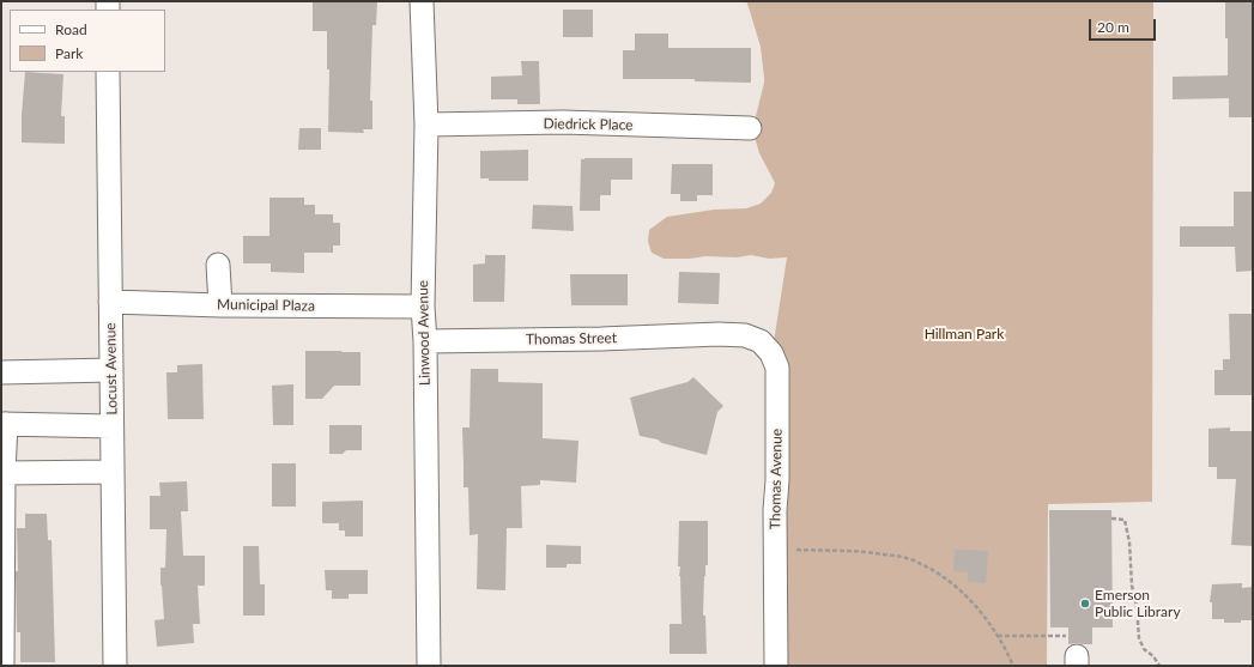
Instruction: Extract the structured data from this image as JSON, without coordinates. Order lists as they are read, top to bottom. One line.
{"streets":{"street":["Diedrick Place","Municipal Plaza","Linwood Avenue","Thomas Street","Locust Avenue","Thomas Avenue"]},"crossings":[["Diedrick Place","Linwood Avenue"],["Municipal Plaza","Linwood Avenue"],["Municipal Plaza","Locust Avenue"],["Linwood Avenue","Thomas Street"],["Thomas Street","Thomas Avenue"]],"parks":["Hillman Park"],"places":["Emerson Public Library"],"legend":["Road","Park"],"scale_bar":"20 m"}
